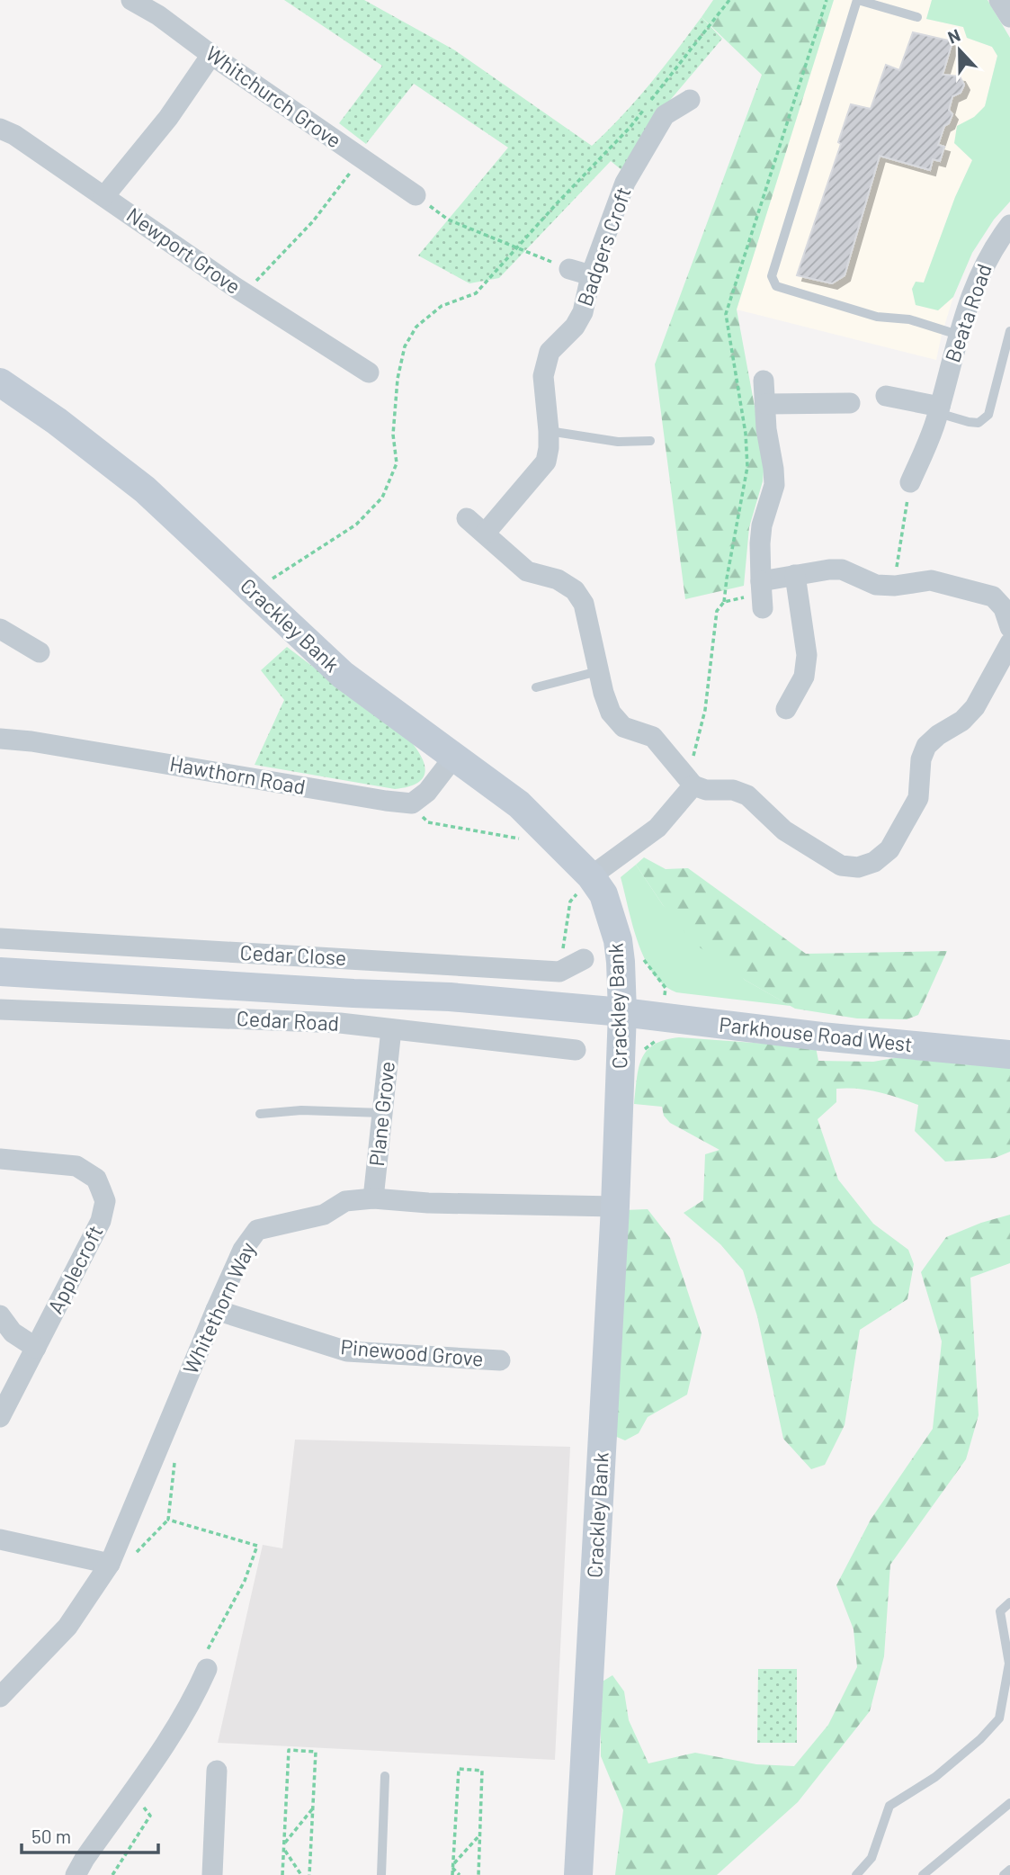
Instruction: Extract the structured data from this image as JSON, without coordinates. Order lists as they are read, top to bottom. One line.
{"streets":{"street":["Whitchurch Grove","Badgers Croft","Newport Grove","Beata Road","Crackley Bank","Hawthorn Road","Cedar Close","Cedar Road","Parkhouse Road West","Plane Grove","Applecroft","Whitethorn Way","Pinewood Grove"]},"crossings":[["Crackley Bank","Hawthorn Road"],["Crackley Bank","Cedar Road"],["Crackley Bank","Parkhouse Road West"],["Crackley Bank","Whitethorn Way"],["Cedar Road","Parkhouse Road West"],["Cedar Road","Plane Grove"],["Plane Grove","Whitethorn Way"],["Whitethorn Way","Pinewood Grove"]],"scale_bar":"50 m","north":"top"}
